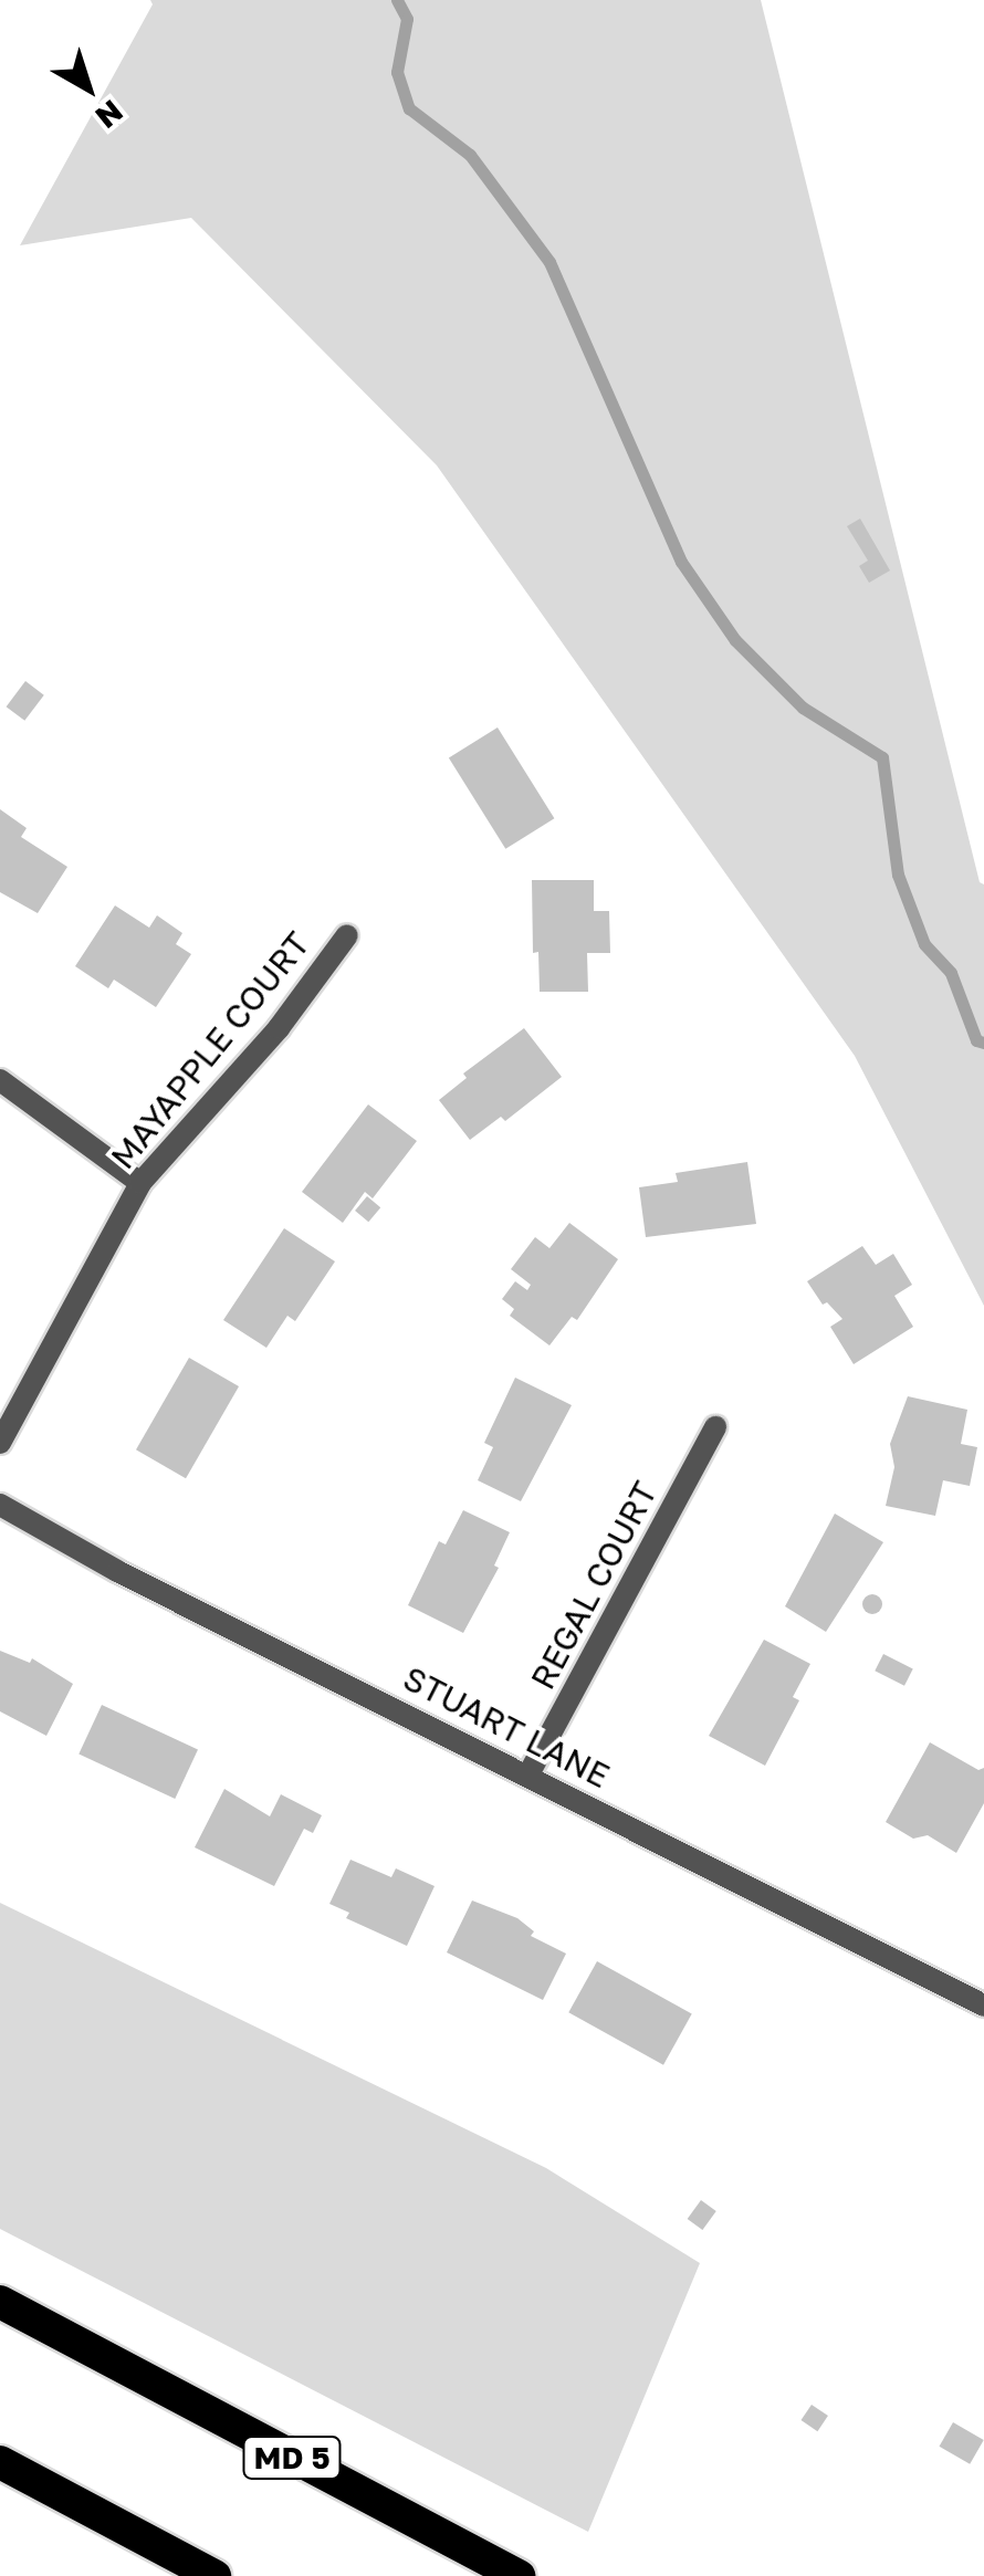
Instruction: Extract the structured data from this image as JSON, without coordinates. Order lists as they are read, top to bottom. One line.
{"streets":{"highway":["MD 5"],"street":["MAYAPPLE COURT","REGAL COURT","STUART LANE"]},"crossings":[["REGAL COURT","STUART LANE"]],"north":"bottom right"}
